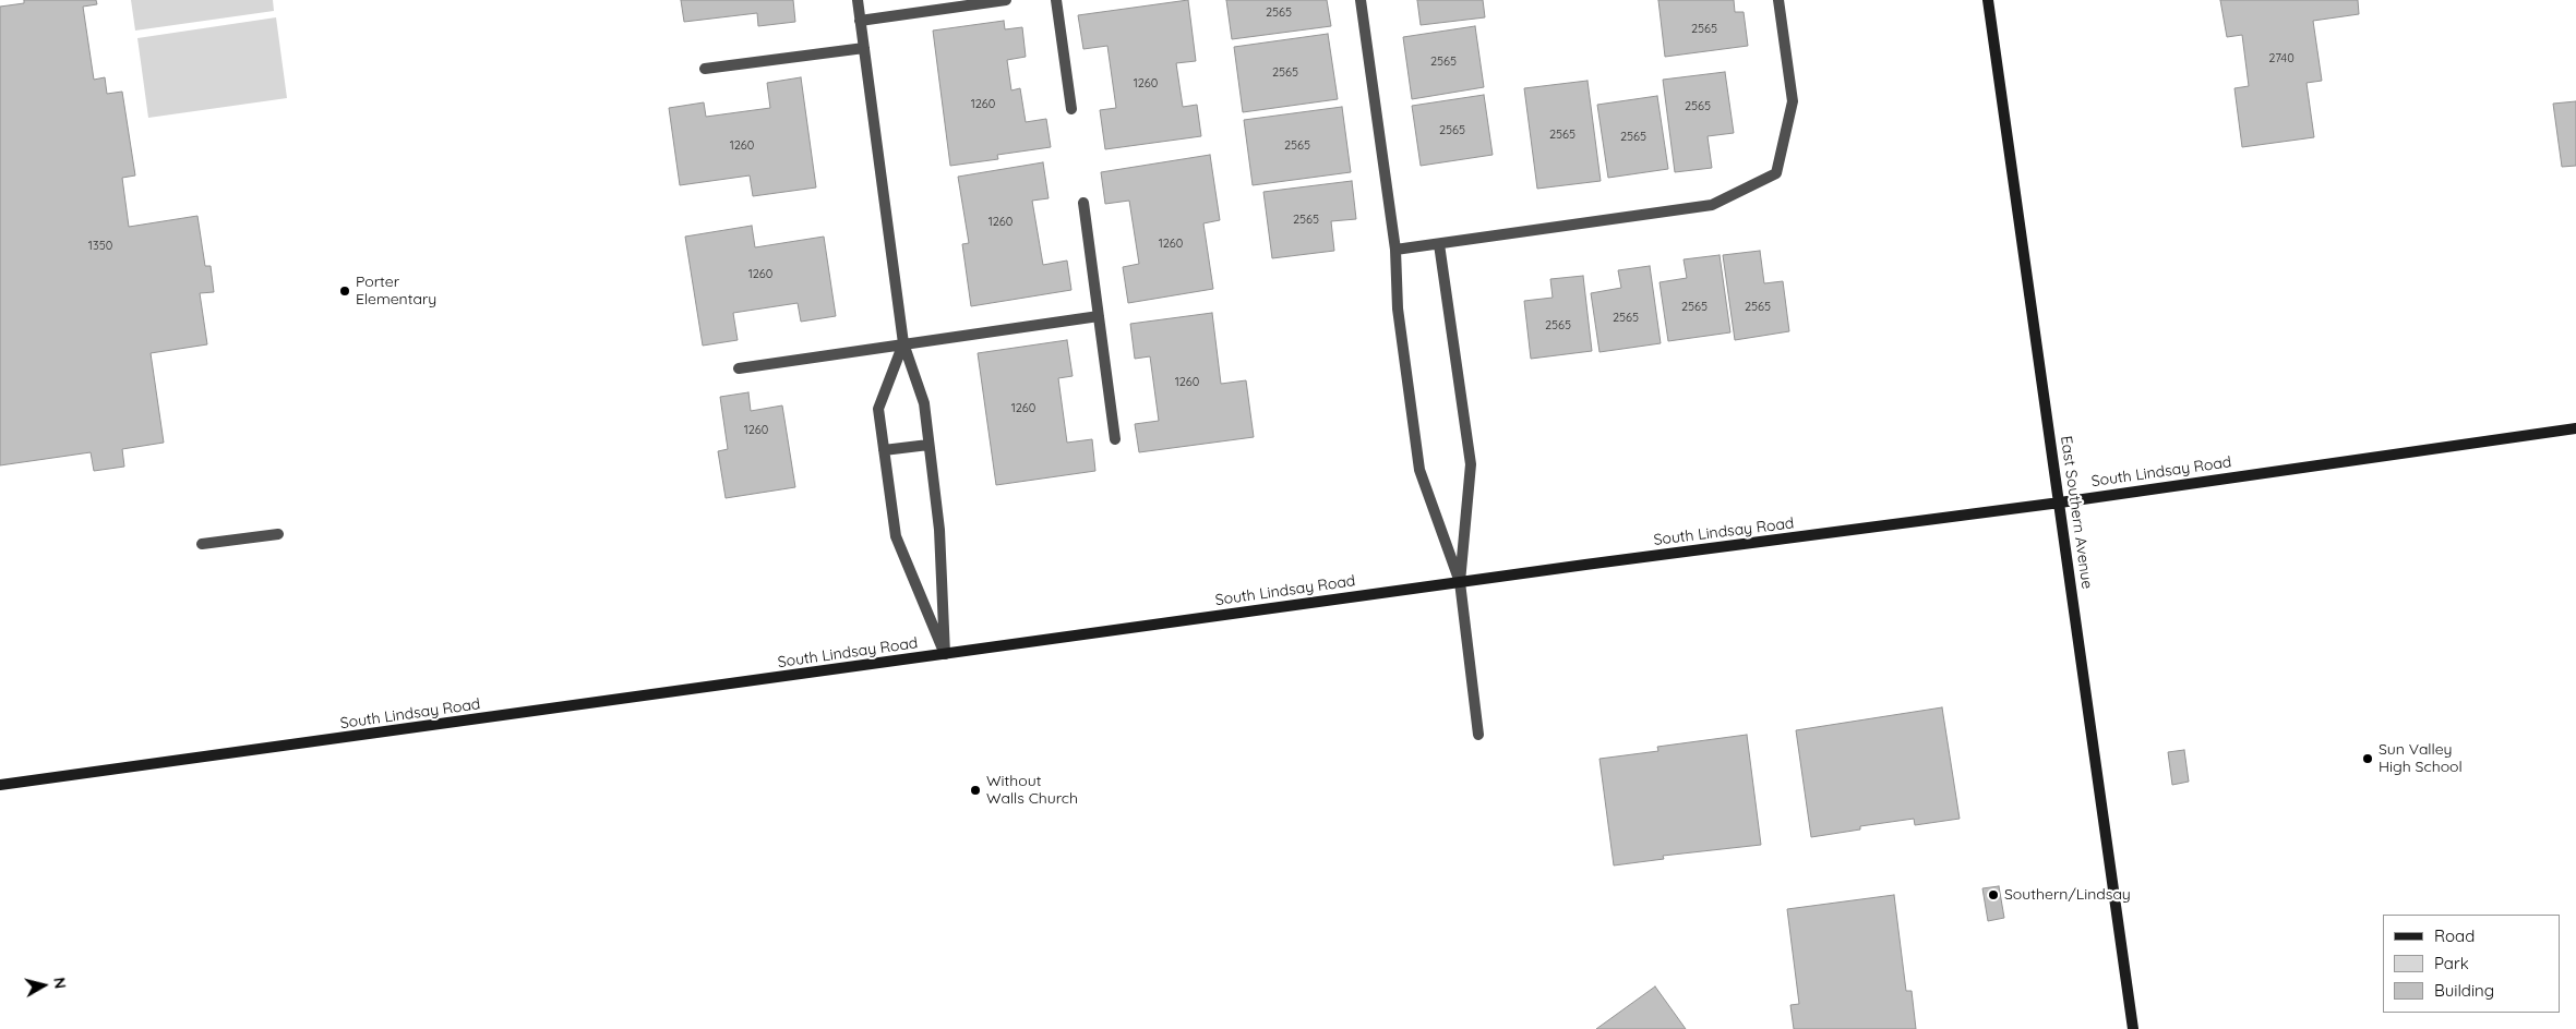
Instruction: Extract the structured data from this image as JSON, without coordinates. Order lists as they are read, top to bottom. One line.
{"streets":{"main road":["South Lindsay Road","East Southern Avenue"]},"crossings":[["South Lindsay Road","East Southern Avenue"]],"places":["Porter Elementary","Sun Valley High School","Without Walls Church","Southern/Lindsay"],"house_numbers":["2565","2565","2740","2565","2565","1260","1260","2565","2565","2565","2565","1260","2565","2565","1260","1260","1350","1260","2565","2565","2565","2565","1260","1260","1260"],"legend":["Road","Park","Building"],"north":"right"}
